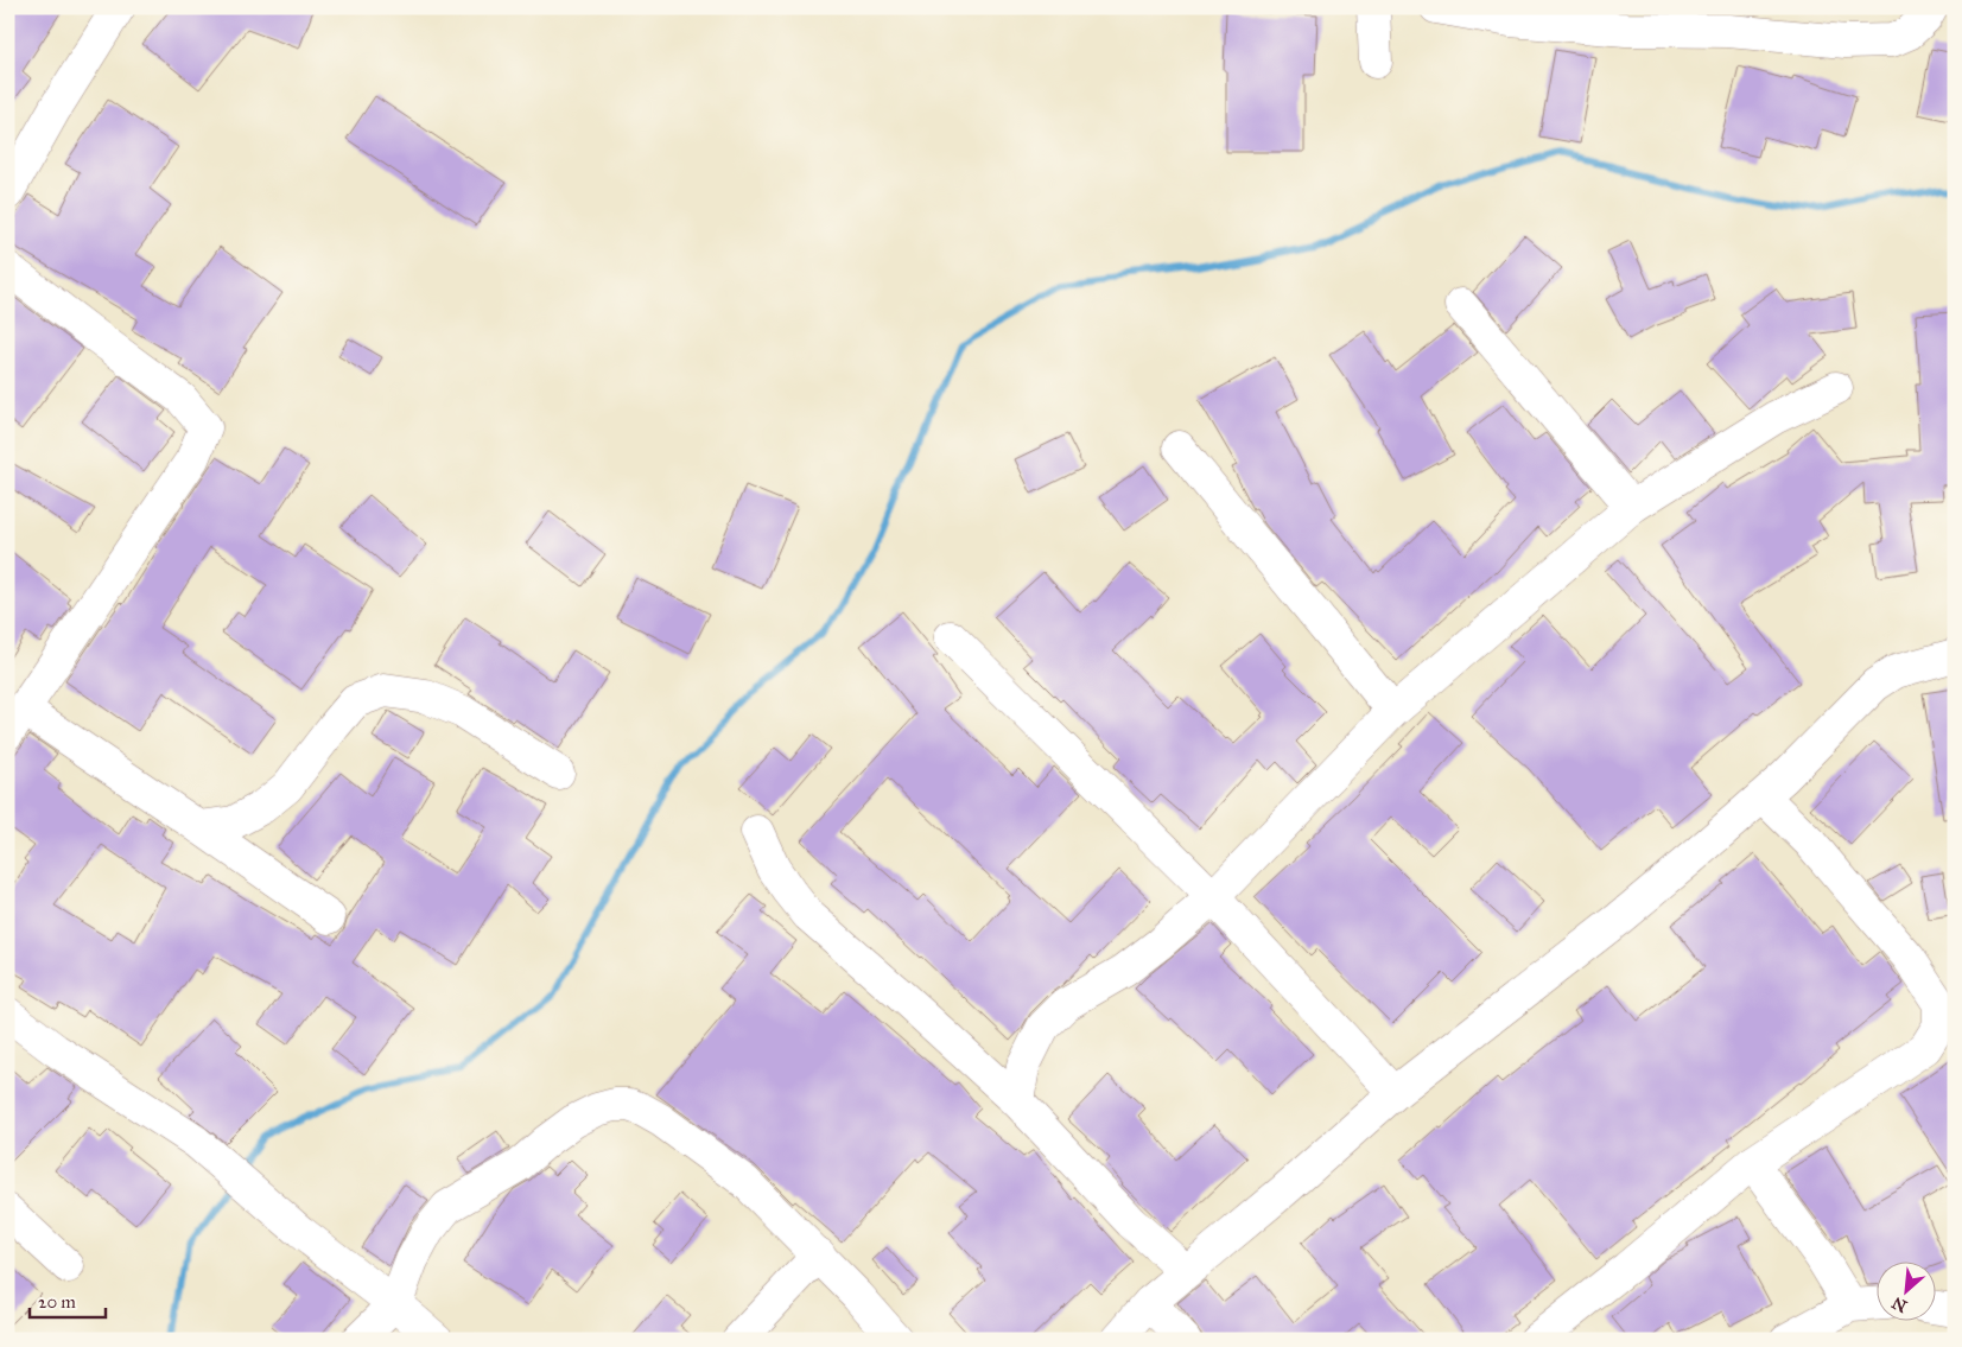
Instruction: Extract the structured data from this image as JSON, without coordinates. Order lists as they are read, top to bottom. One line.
{"scale_bar":"20 m","north":"bottom left"}
